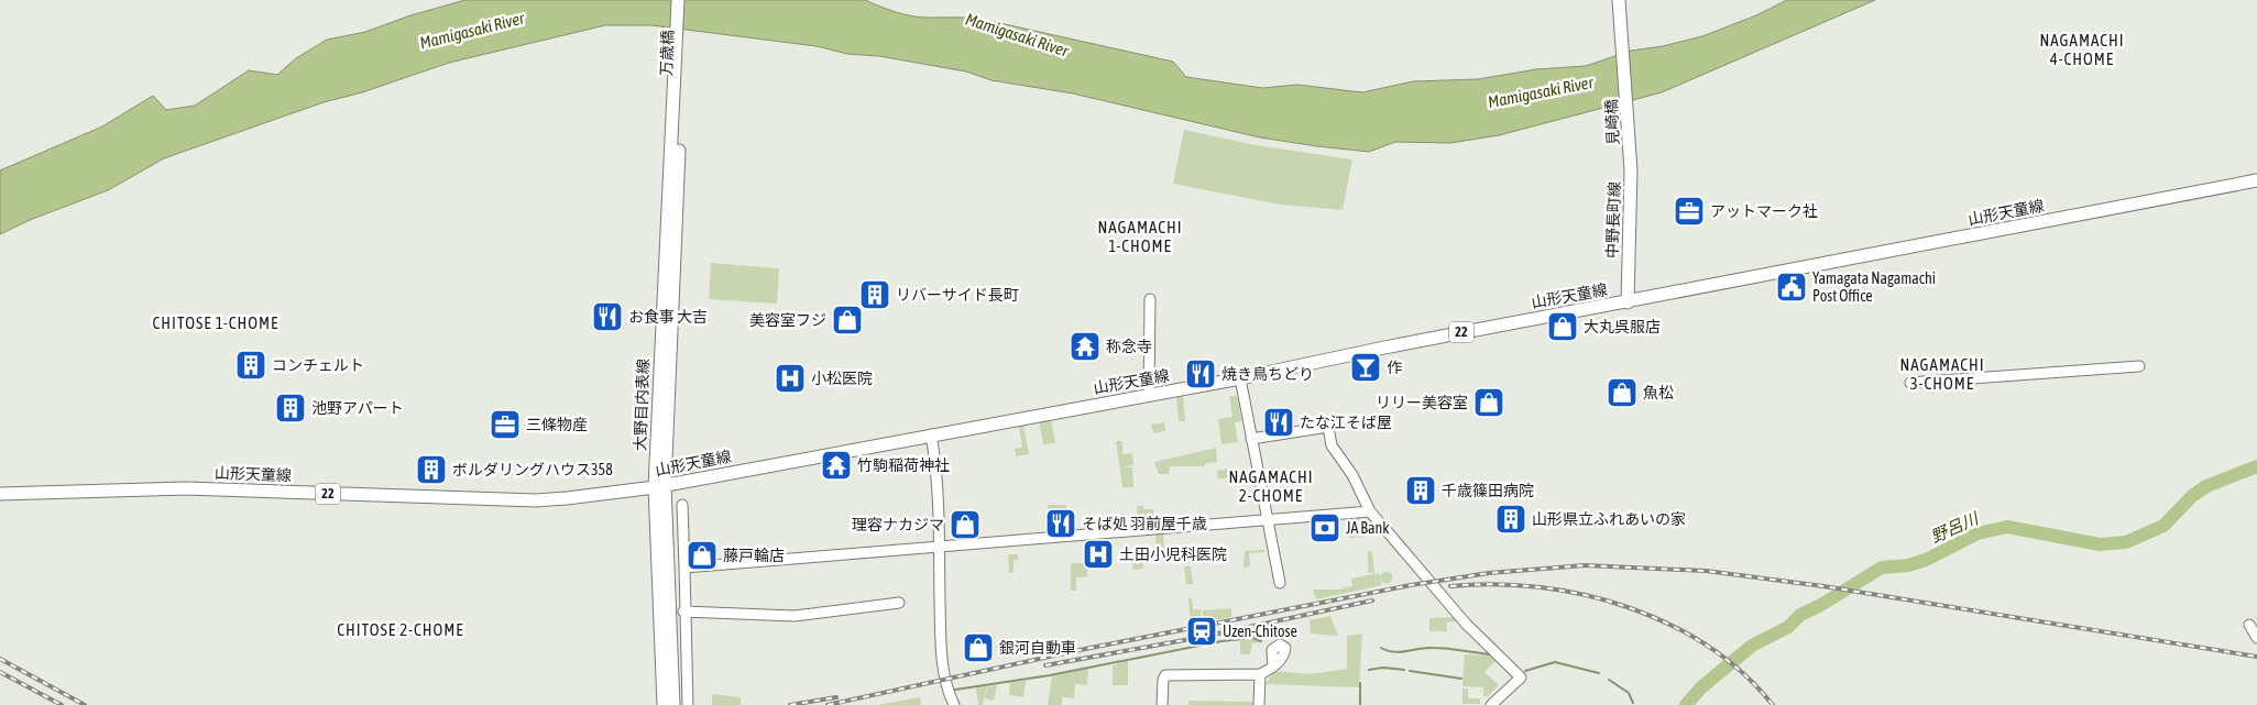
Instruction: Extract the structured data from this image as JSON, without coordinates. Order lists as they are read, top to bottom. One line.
{"streets":{"main road":["万歳橋","見崎橋","山形天童線","中野長町線","22","大野目内表線"]},"crossings":[["万歳橋","大野目内表線"],["見崎橋","中野長町線"],["山形天童線","中野長町線"],["山形天童線","大野目内表線"]],"districts":["NAGAMACHI 4-CHOME","NAGAMACHI 1-CHOME","CHITOSE 1-CHOME","NAGAMACHI 3-CHOME","NAGAMACHI 2-CHOME","CHITOSE 2-CHOME"],"water":["Mamigasaki River","野呂川"],"places":{"office":["アットマーク社","三條物産"],"public building":["Yamagata Nagamachi Post Office"],"building":["リバーサイド長町","コンチェルト","池野アパート","ボルダリングハウス358","千歳篠田病院","山形県立ふれあいの家"],"restaurant":["お食事 大吉","焼き鳥ちどり","たな江そば屋","そば処 羽前屋千歳"],"shop":["美容室フジ","大丸呉服店","魚松","リリー美容室","理容ナカジマ","藤戸輪店","銀河自動車"],"temple":["称念寺","竹駒稲荷神社"],"bar":["作"],"hospital":["小松医院","土田小児科医院"],"bank":["JA Bank"],"station":["Uzen-Chitose"]}}
